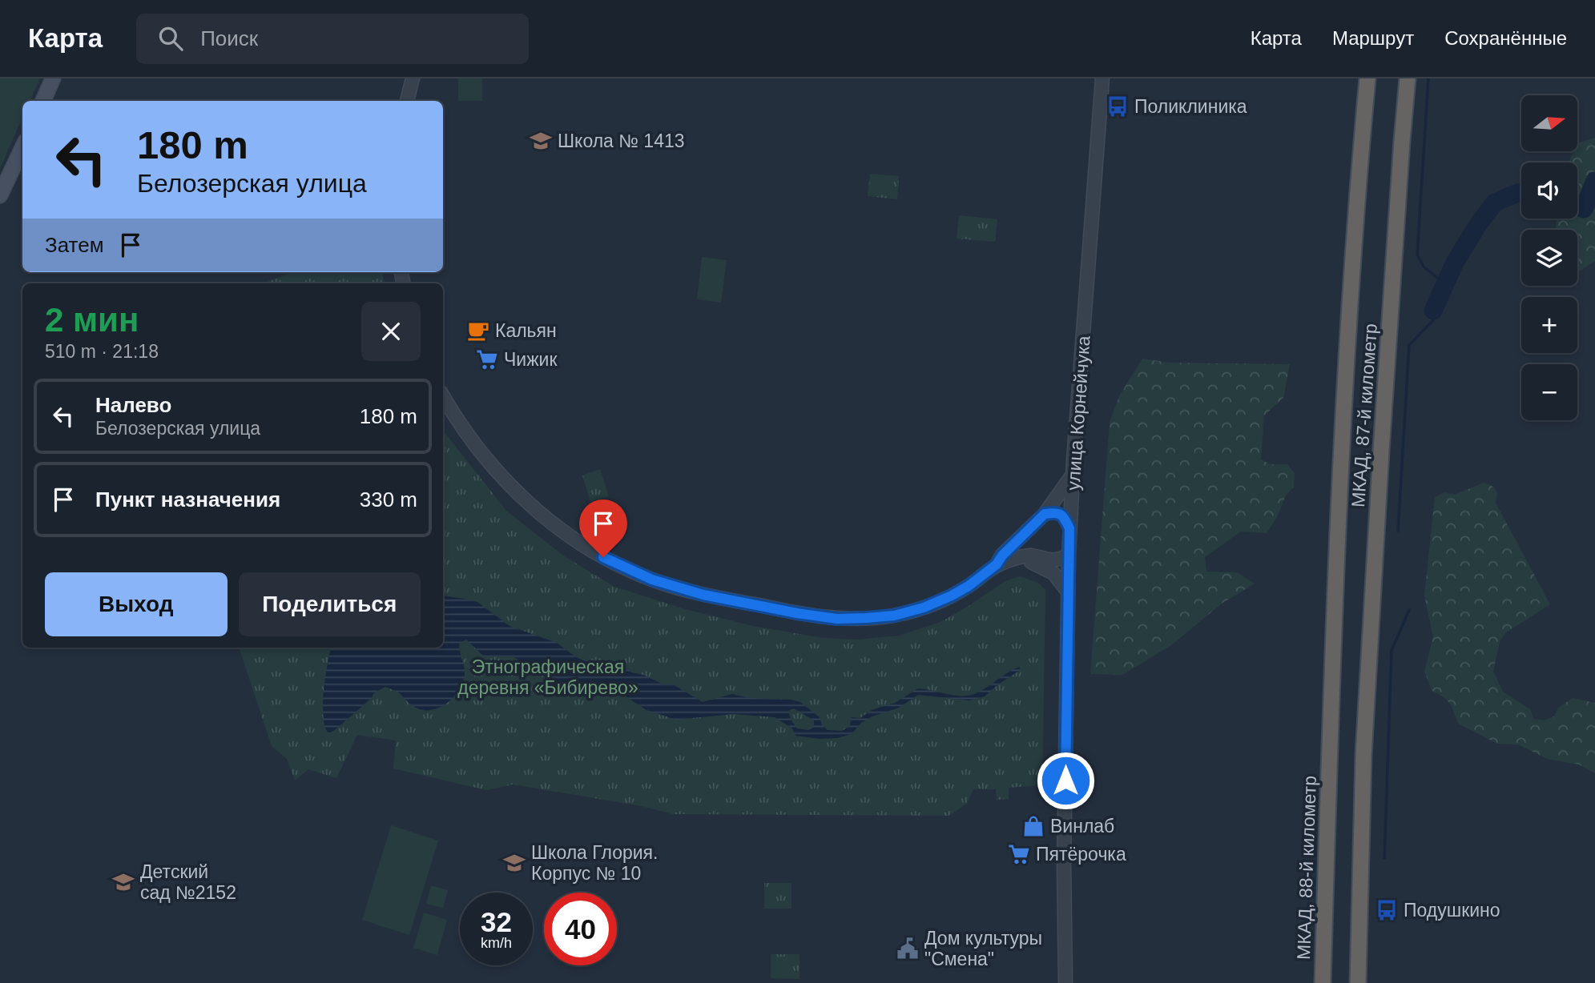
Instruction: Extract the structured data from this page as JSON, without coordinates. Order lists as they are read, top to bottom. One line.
{"streets":{"highway":["МКАД, 87-й километр","МКАД, 88-й километр"],"street":["улица Корнейчука"]},"crossings":[["МКАД, 87-й километр","МКАД, 88-й километр"]],"parks":["Этнографическая деревня «Бибирево»"],"places":{"bus stop":["Поликлиника","Подушкино"],"school or university":["Школа № 1413","Школа Глория. Корпус № 10","Детский сад №2152"],"cafe":["Кальян"],"supermarket":["Чижик","Пятёрочка"],"shop":["Винлаб"],"public building":["Дом культуры \"Смена\""]},"north":"right","page":{"header":"Карта","search":"Поиск","nav":["Карта","Маршрут","Сохранённые"],"map_buttons":["+","−"],"turn":["180 m","Белозерская улица"],"then":"Затем","heading":["2 мин","510 m · 21:18"],"list":[{"name":"Налево","note":"Белозерская улица","value":"180 m"},{"name":"Пункт назначения","value":"330 m"}],"buttons":["Выход","Поделиться"],"speed":"32 km/h","limit":"40"}}
